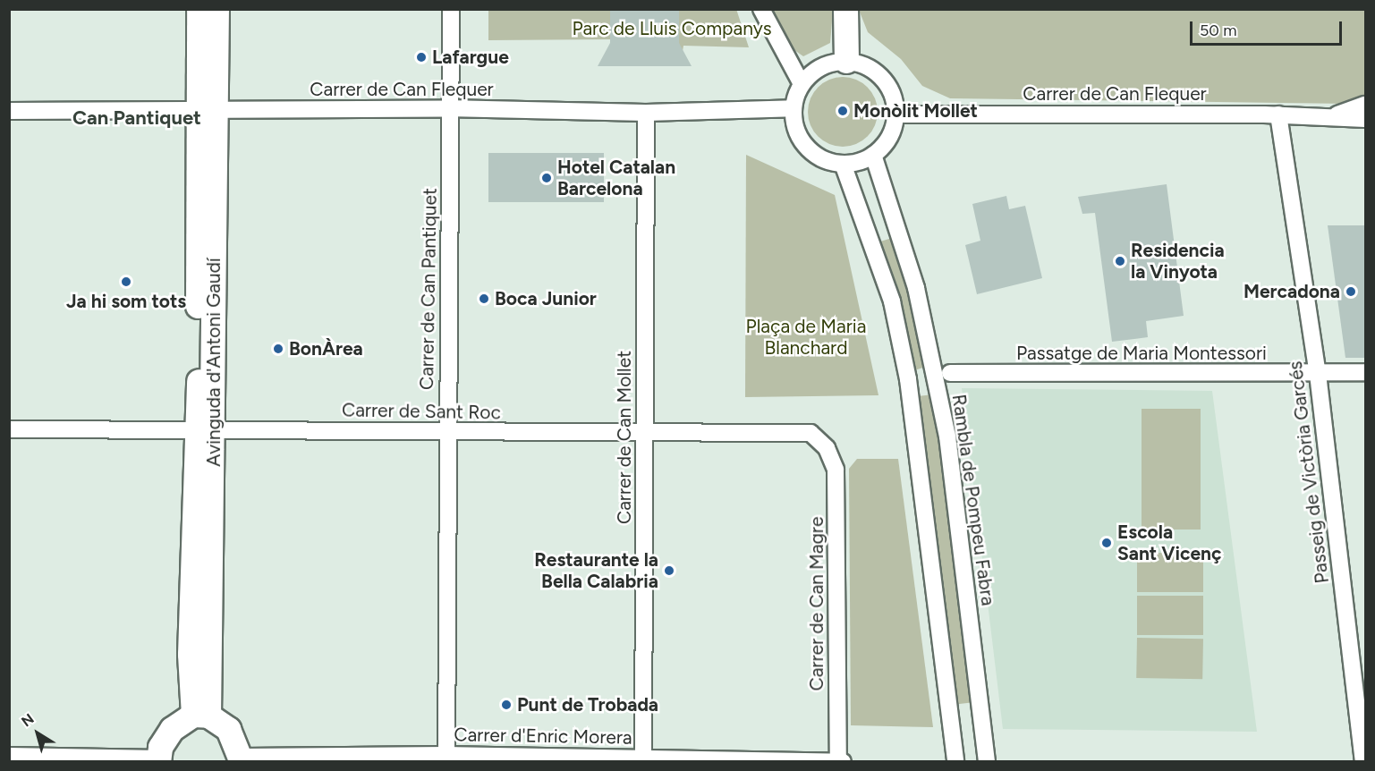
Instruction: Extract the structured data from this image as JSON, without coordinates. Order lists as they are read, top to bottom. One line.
{"streets":{"street":["Carrer de Can Flequer","Carrer de Can Pantiquet","Passatge de Maria Montessori","Avinguda d'Antoni Gaudí","Carrer de Sant Roc","Carrer de Can Mollet","Passeig de Victòria Garcés","Rambla de Pompeu Fabra","Carrer de Can Magre","Carrer d'Enric Morera"]},"crossings":[["Carrer de Can Flequer","Carrer de Can Pantiquet"],["Carrer de Can Flequer","Avinguda d'Antoni Gaudí"],["Carrer de Can Flequer","Carrer de Can Mollet"],["Carrer de Can Flequer","Passeig de Victòria Garcés"],["Carrer de Can Flequer","Rambla de Pompeu Fabra"],["Carrer de Can Pantiquet","Carrer de Sant Roc"],["Carrer de Can Pantiquet","Carrer d'Enric Morera"],["Passatge de Maria Montessori","Passeig de Victòria Garcés"],["Avinguda d'Antoni Gaudí","Carrer de Sant Roc"],["Carrer de Sant Roc","Carrer de Can Mollet"],["Carrer de Sant Roc","Carrer de Can Magre"],["Carrer de Can Mollet","Carrer d'Enric Morera"],["Carrer de Can Magre","Carrer d'Enric Morera"]],"districts":["Can Pantiquet"],"parks":["Parc de Lluis Companys","Plaça de Maria Blanchard"],"places":["Lafargue","Monòlit Mollet","Hotel Catalan Barcelona","Residencia la Vinyota","Ja hi som tots","Mercadona","Boca Junior","BonÀrea","Escola Sant Vicenç","Restaurante la Bella Calabria","Punt de Trobada"],"scale_bar":"50 m","north":"top left"}
